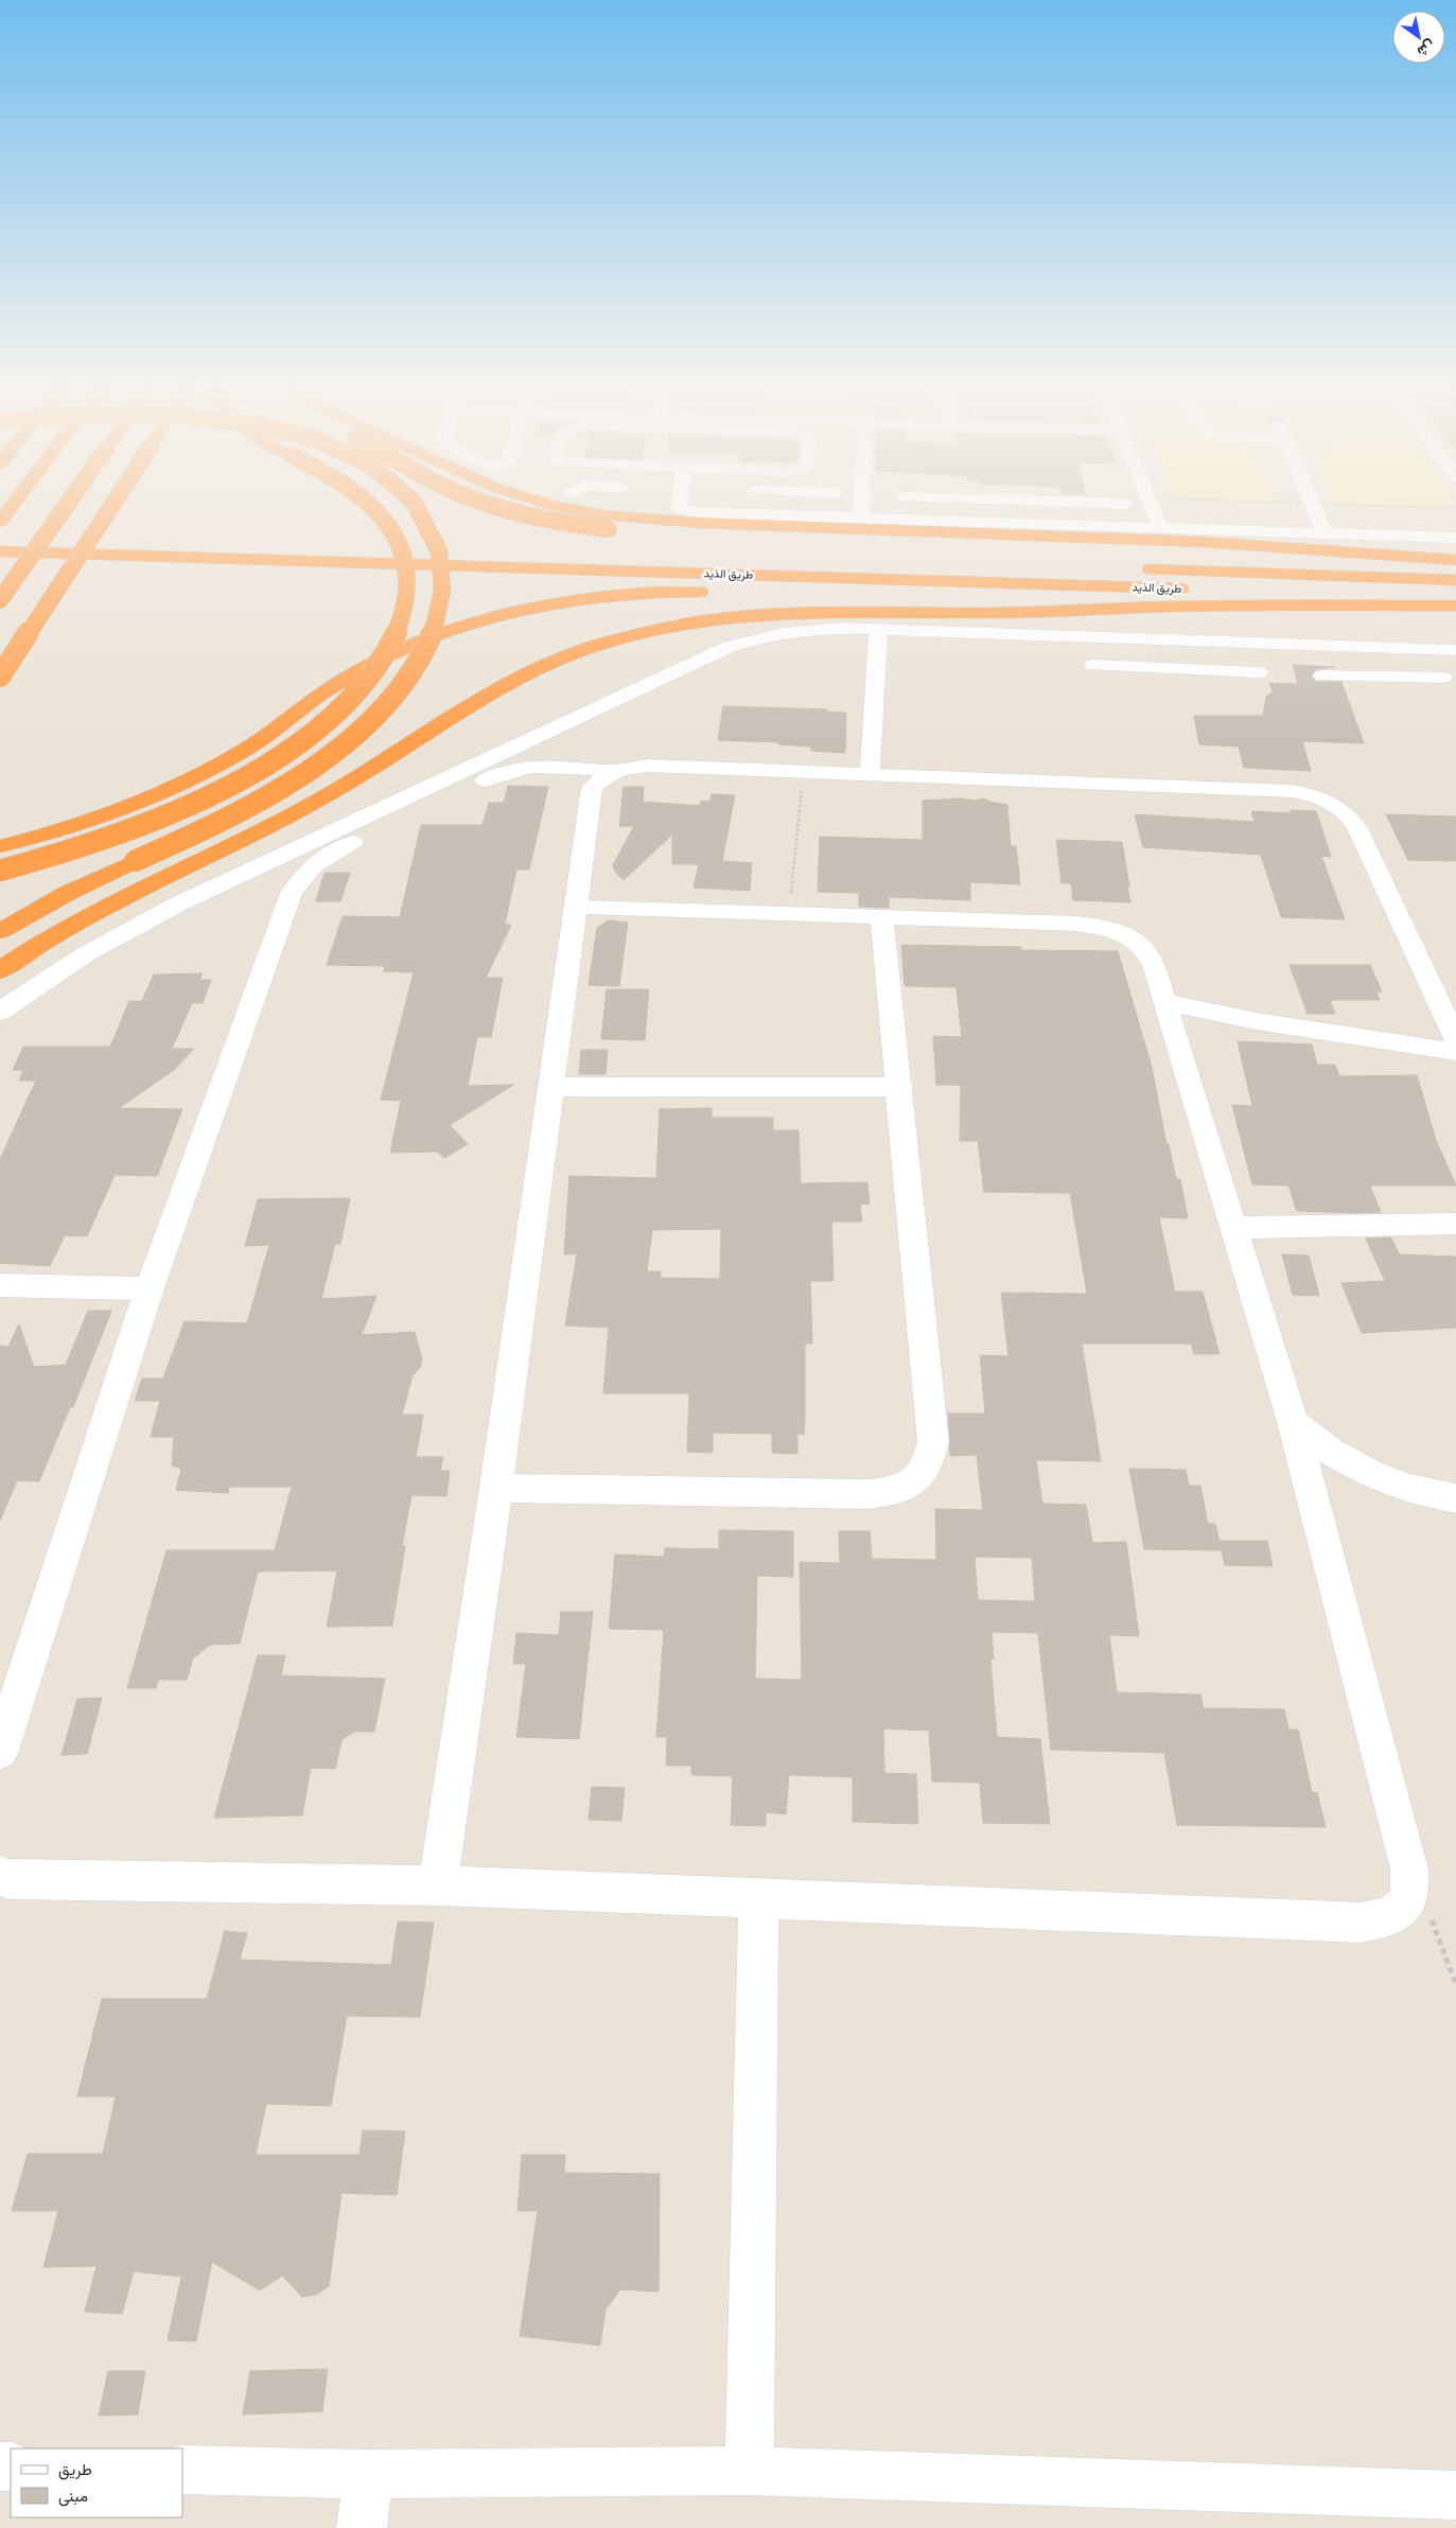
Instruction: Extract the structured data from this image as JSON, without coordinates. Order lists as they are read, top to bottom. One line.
{"streets":{"highway":["طريق الذيد"]},"legend":["طريق","مبنى"],"north":"bottom right"}
